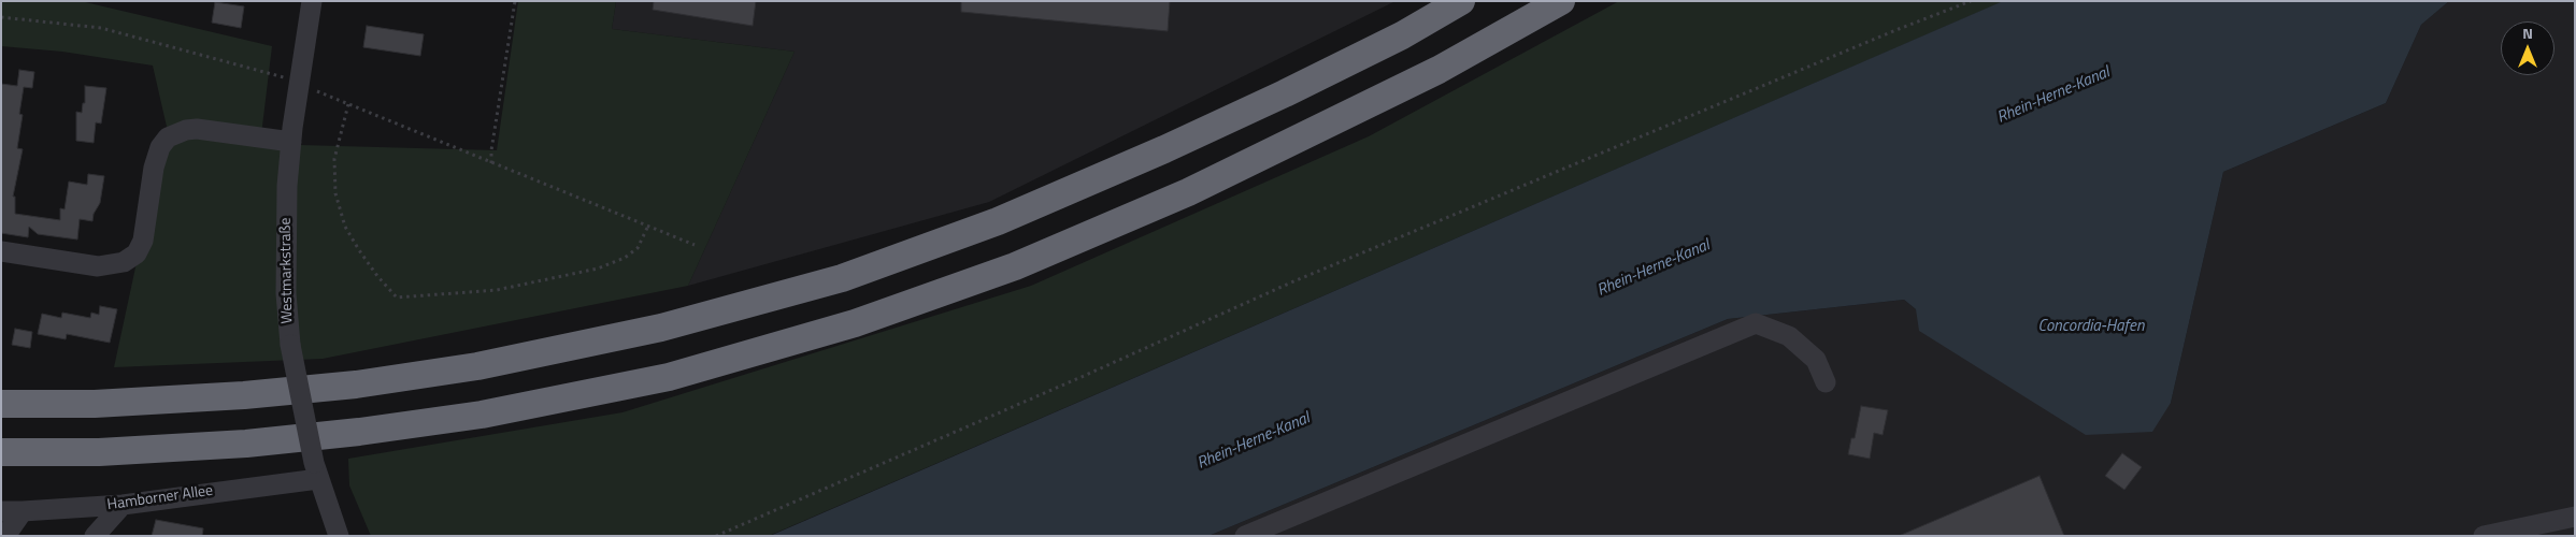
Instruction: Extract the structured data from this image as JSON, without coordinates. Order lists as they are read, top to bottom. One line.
{"streets":{"street":["Westmarkstraße","Hamborner Allee"]},"crossings":[["Westmarkstraße","Hamborner Allee"]],"water":["Rhein-Herne-Kanal","Concordia-Hafen"],"north":"top"}
